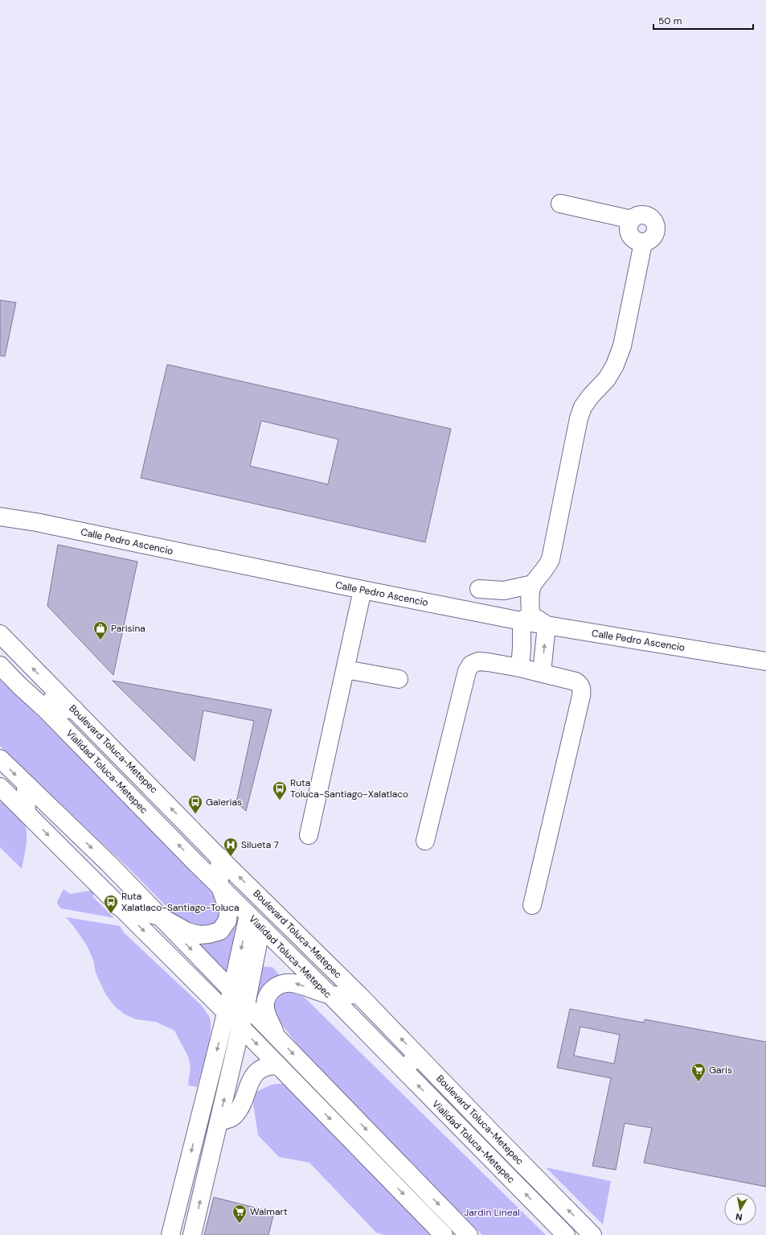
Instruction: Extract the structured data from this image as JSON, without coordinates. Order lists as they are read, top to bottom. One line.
{"streets":{"main road":["Calle Pedro Ascencio","Boulevard Toluca-Metepec","Vialidad Toluca-Metepec"]},"parks":["Jardin Lineal"],"places":{"shop":["Parisina"],"bus stop":["Ruta Toluca-Santiago-Xalatlaco","Galerias","Ruta Xalatlaco-Santiago-Toluca"],"hospital":["Silueta 7"],"supermarket":["Garis","Walmart"]},"scale_bar":"50 m","north":"bottom"}
